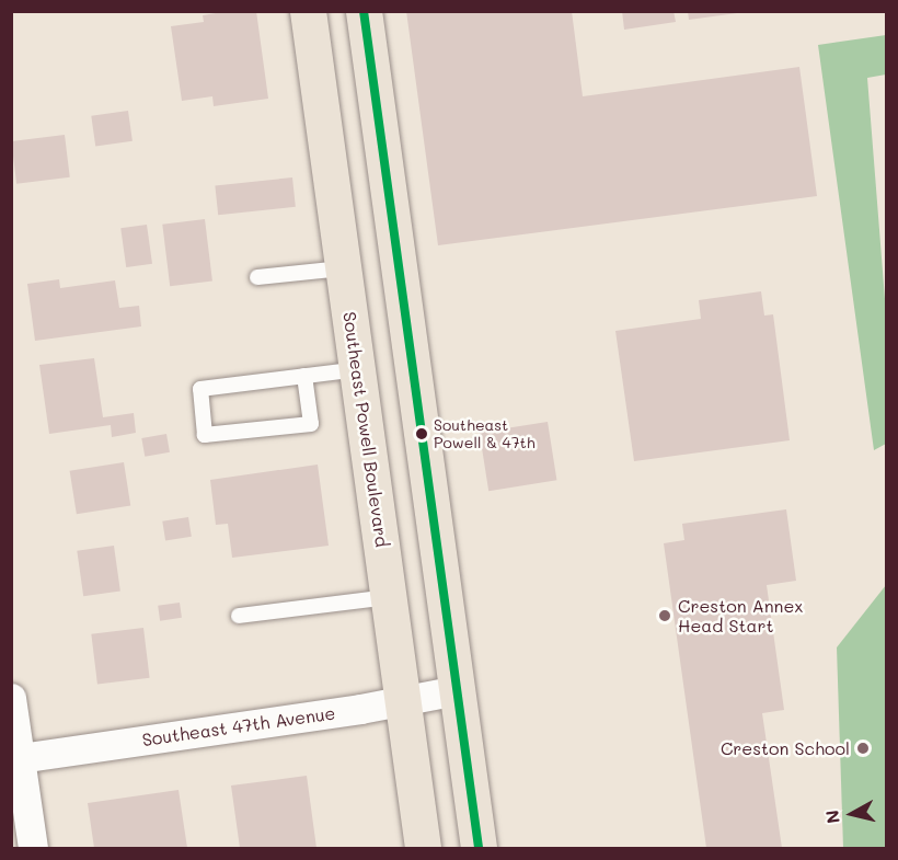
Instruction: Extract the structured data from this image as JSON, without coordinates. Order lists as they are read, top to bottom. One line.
{"streets":{"main road":["Southeast Powell Boulevard"],"street":["Southeast 47th Avenue"]},"crossings":[["Southeast Powell Boulevard","Southeast 47th Avenue"]],"places":["Southeast Powell & 47th","Creston Annex Head Start","Creston School"],"north":"left"}
